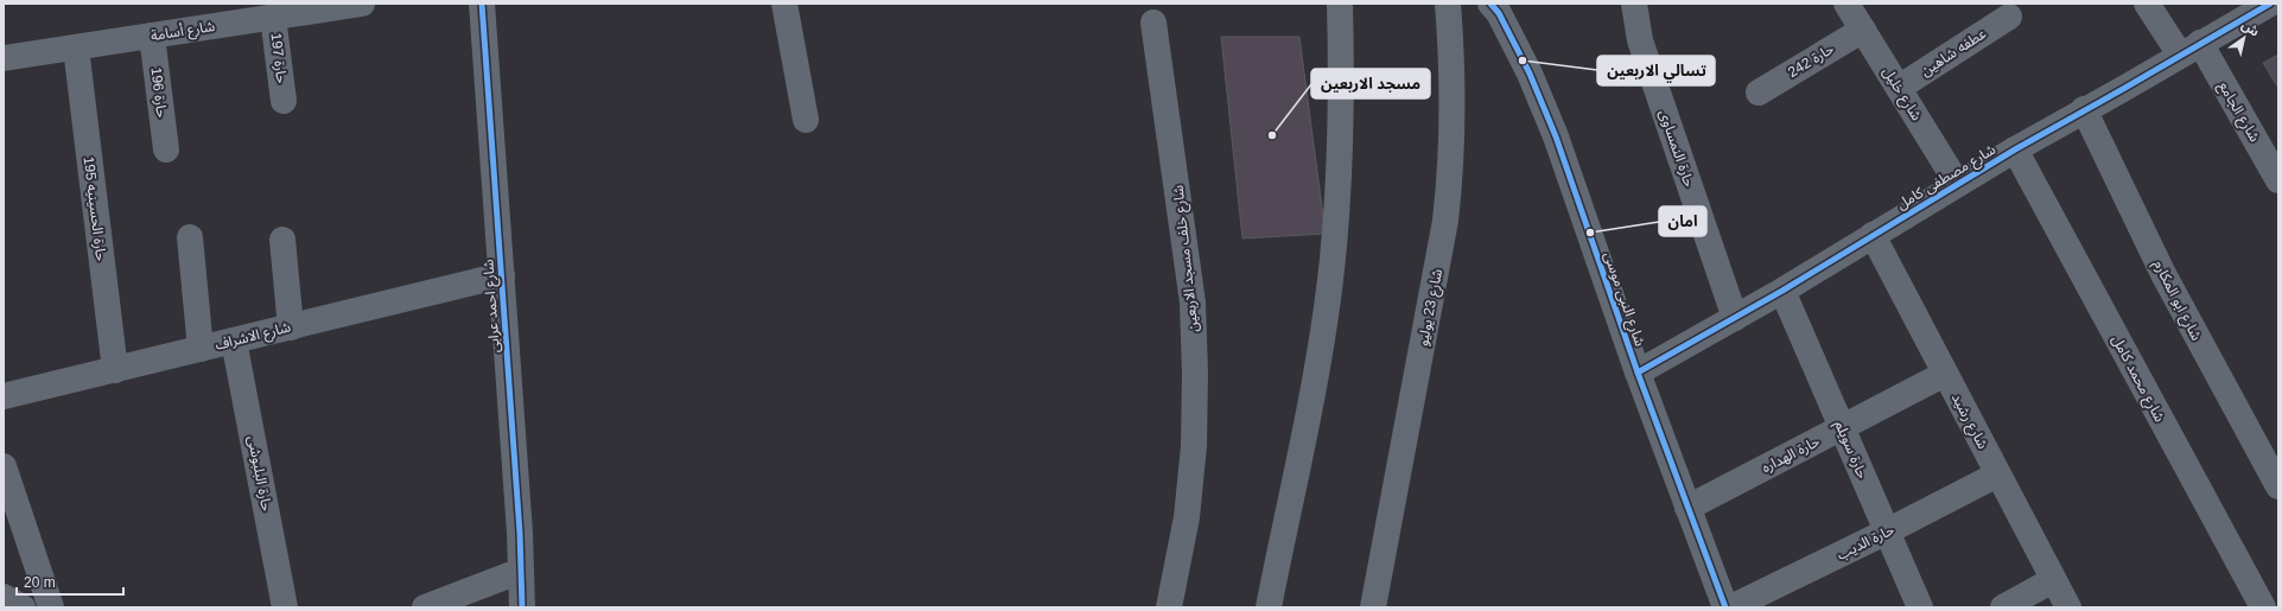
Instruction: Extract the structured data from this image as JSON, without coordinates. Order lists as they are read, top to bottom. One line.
{"streets":{"main road":["شارع 23 يوليو"],"street":["شارع أسامة","عطفه شاهين","حارة 197","حارة 242","حارة 196","شارع خليل","شارع الجامع","حارة النمساوى","شارع مصطفى كامل","حارة الحسينيه 195","شارع خلف مسجد الاربعين","شارع النبى موسى","شارع ابو المكارم","شارع احمد عرابى","شارع الاشراف","شارع محمد كامل","شارع رشيد","حارة سويلم","حارة الهداره","حارة البلبوشى","حارة الديب"]},"crossings":[["شارع أسامة","حارة 197"],["شارع أسامة","حارة 196"],["شارع أسامة","حارة الحسينيه 195"],["عطفه شاهين","شارع خليل"],["حارة 242","شارع خليل"],["شارع خليل","شارع مصطفى كامل"],["شارع الجامع","شارع مصطفى كامل"],["حارة النمساوى","شارع مصطفى كامل"],["شارع مصطفى كامل","شارع النبى موسى"],["شارع مصطفى كامل","شارع ابو المكارم"],["شارع مصطفى كامل","شارع محمد كامل"],["شارع مصطفى كامل","شارع رشيد"],["شارع مصطفى كامل","حارة سويلم"],["حارة الحسينيه 195","شارع الاشراف"],["شارع النبى موسى","حارة الهداره"],["شارع احمد عرابى","شارع الاشراف"],["شارع الاشراف","حارة البلبوشى"],["شارع رشيد","حارة الهداره"],["شارع رشيد","حارة الديب"],["حارة سويلم","حارة الهداره"],["حارة سويلم","حارة الديب"]],"places":["تسالي الاربعين","مسجد الاربعين","امان"],"scale_bar":"20 m","north":"top right"}
